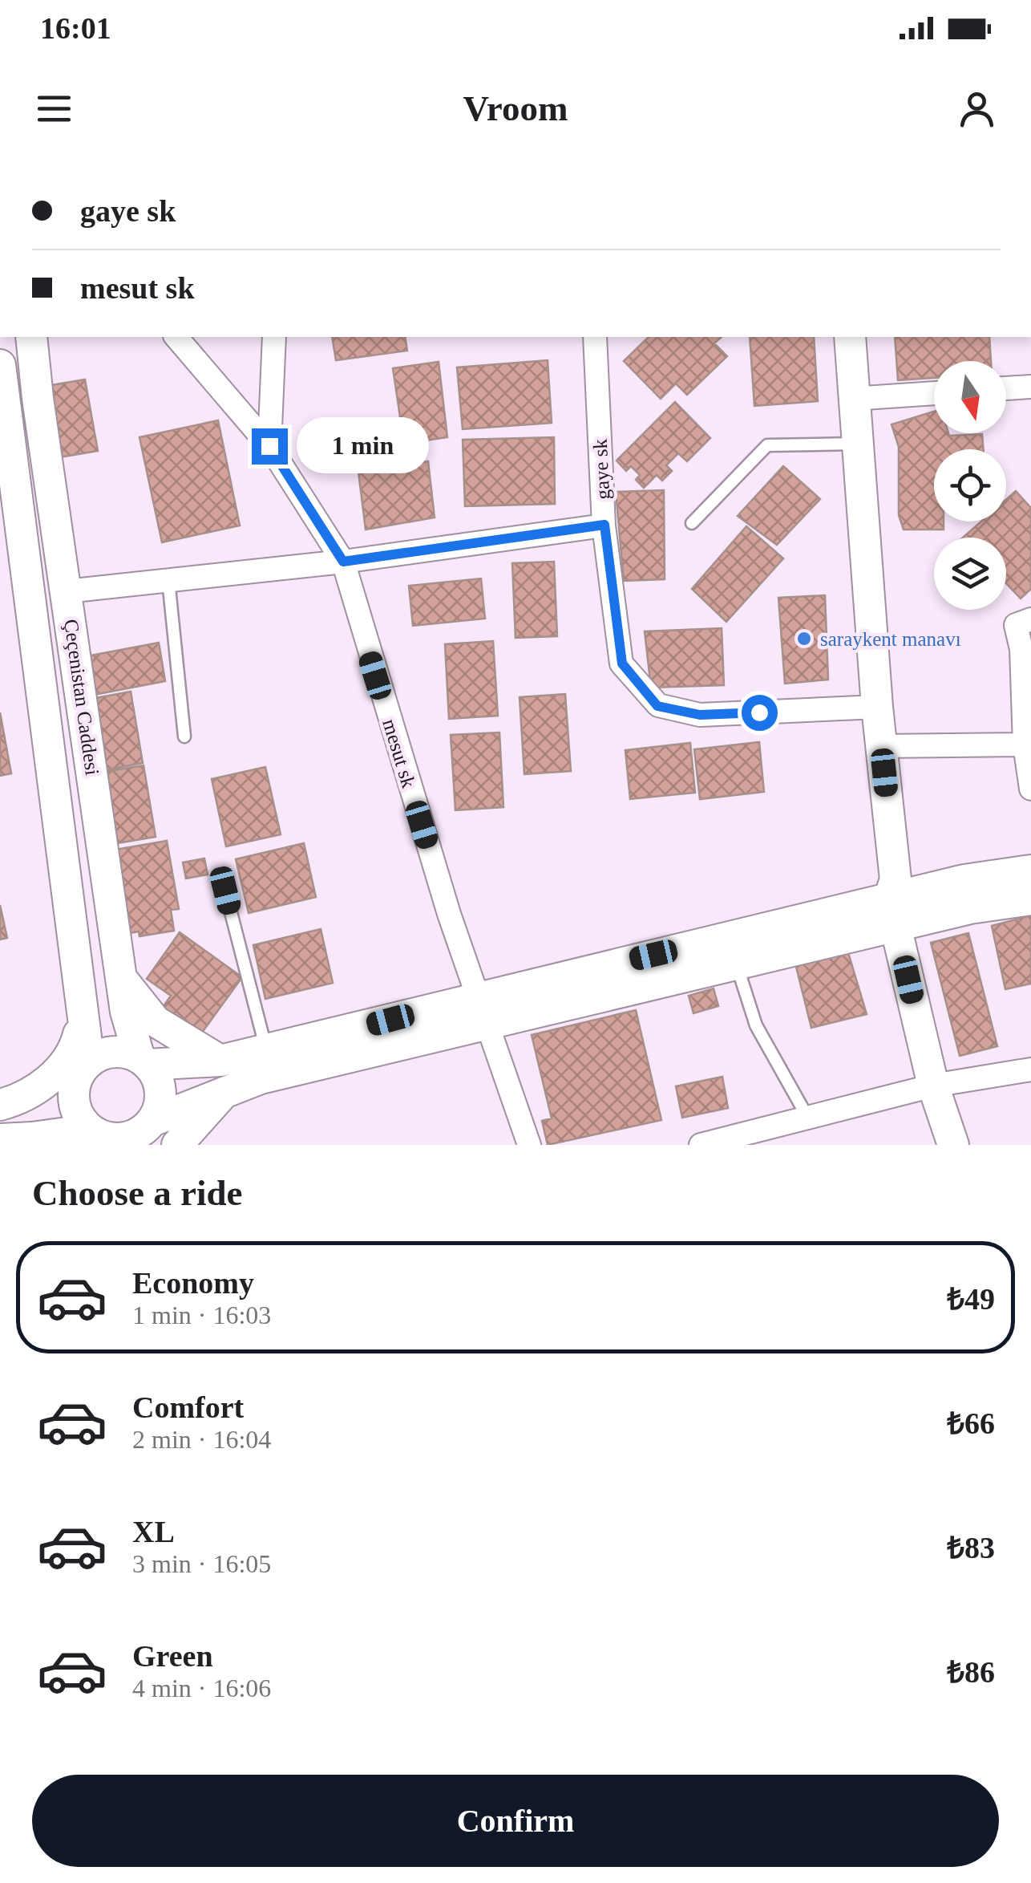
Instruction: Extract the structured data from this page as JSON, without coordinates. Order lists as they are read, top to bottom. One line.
{"streets":{"street":["gaye sk","Çeçenistan Caddesi","mesut sk"]},"places":["saraykent manavı"],"north":"bottom","page":{"status":"16:01","header":"Vroom","banner":["gaye sk","mesut sk"],"bubble":"1 min","heading":"Choose a ride","list":[{"name":"Economy","note":"1 min · 16:03","value":"₺49"},{"name":"Comfort","note":"2 min · 16:04","value":"₺66"},{"name":"XL","note":"3 min · 16:05","value":"₺83"},{"name":"Green","note":"4 min · 16:06","value":"₺86"}],"buttons":"Confirm"}}
